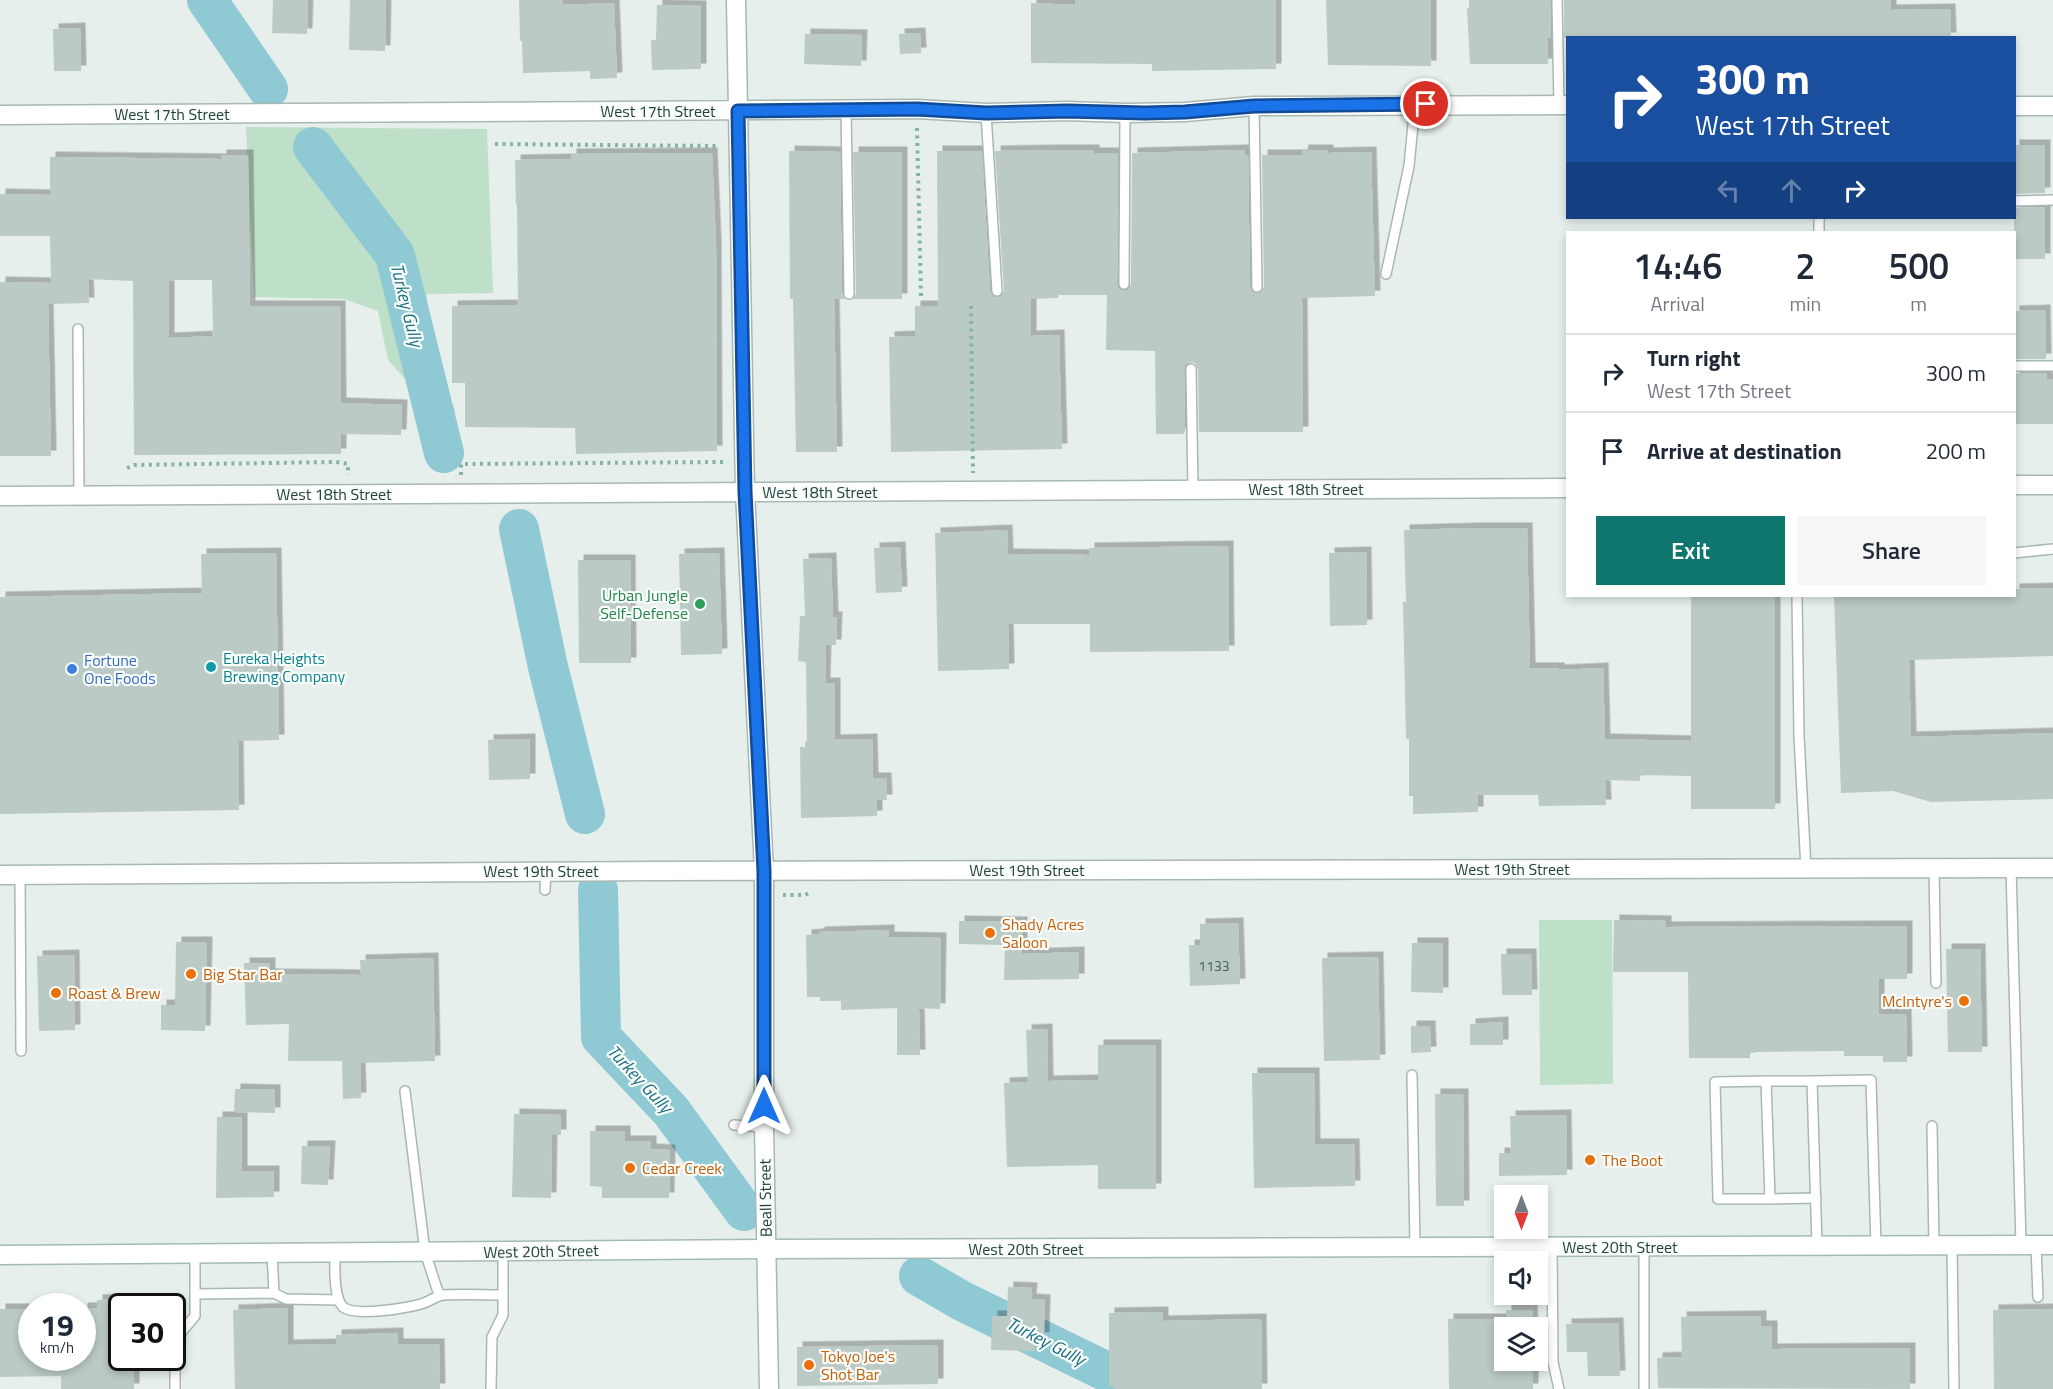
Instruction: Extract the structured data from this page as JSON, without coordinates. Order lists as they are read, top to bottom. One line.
{"streets":{"street":["West 17th Street","West 18th Street","West 19th Street","Beall Street","West 20th Street"]},"crossings":[["West 17th Street","Beall Street"],["West 18th Street","Beall Street"],["West 19th Street","Beall Street"],["Beall Street","West 20th Street"]],"water":["Turkey Gully"],"places":["Urban Jungle Self-Defense","Eureka Heights Brewing Company","Fortune One Foods","Shady Acres Saloon","Big Star Bar","Roast & Brew","McIntyre's","The Boot","Cedar Creek","Tokyo Joe's Shot Bar"],"house_numbers":["1133"],"north":"bottom","page":{"turn":["300 m","West 17th Street"],"eta":["14:46","Arrival","2","min","500","m"],"list":[{"name":"Turn right","note":"West 17th Street","value":"300 m"},{"name":"Arrive at destination","value":"200 m"}],"buttons":["Exit","Share"],"speed":"19 km/h","limit":"30"}}
